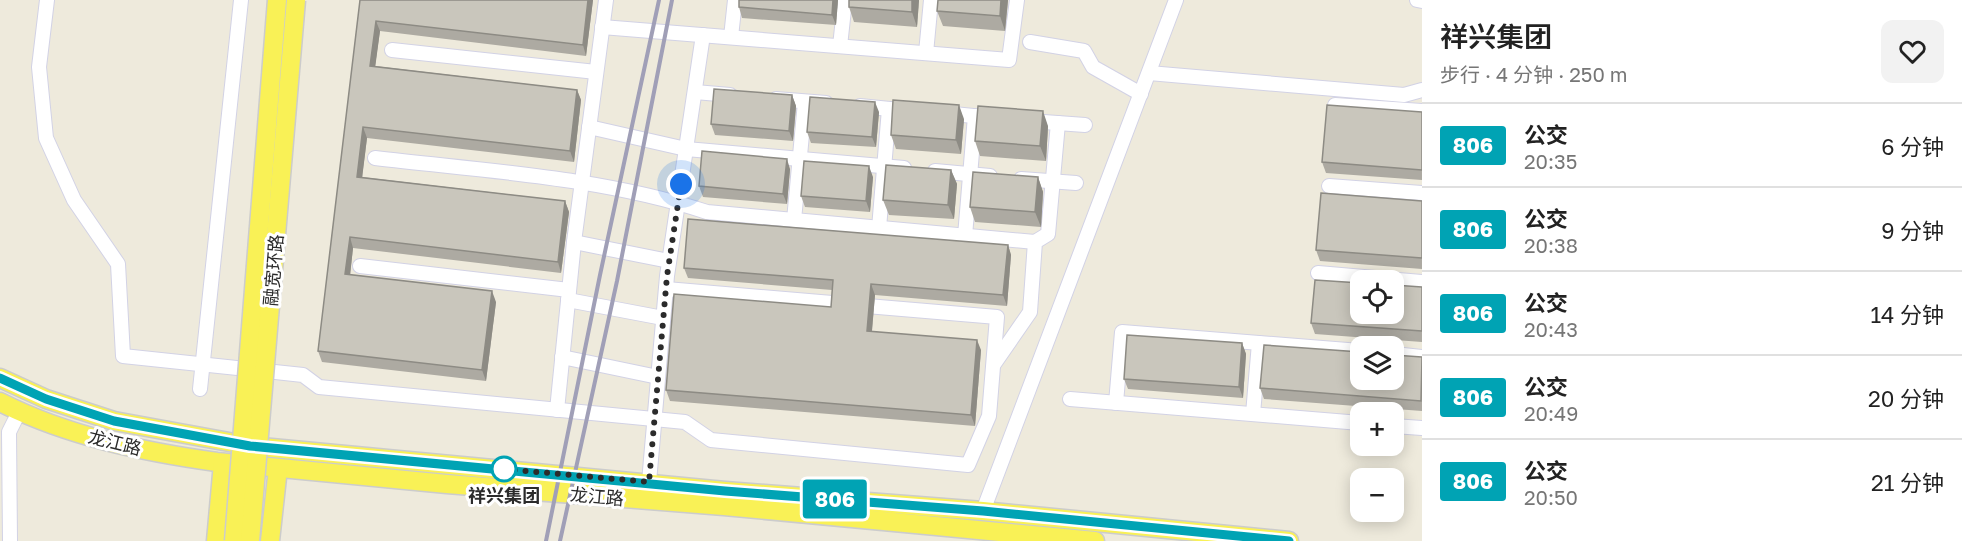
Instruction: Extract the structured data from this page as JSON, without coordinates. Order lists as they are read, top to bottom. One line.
{"streets":{"main road":["融宽环路","龙江路"]},"places":["祥兴集团"],"lines":["bus line 806"],"page":{"on_map":"806","heading":["祥兴集团","步行 · 4 分钟 · 250 m"],"list":[{"mark":"806","name":"公交","note":"20:35","value":"6 分钟"},{"mark":"806","name":"公交","note":"20:38","value":"9 分钟"},{"mark":"806","name":"公交","note":"20:43","value":"14 分钟"},{"mark":"806","name":"公交","note":"20:49","value":"20 分钟"},{"mark":"806","name":"公交","note":"20:50","value":"21 分钟"}],"map_buttons":["+","−"]}}
